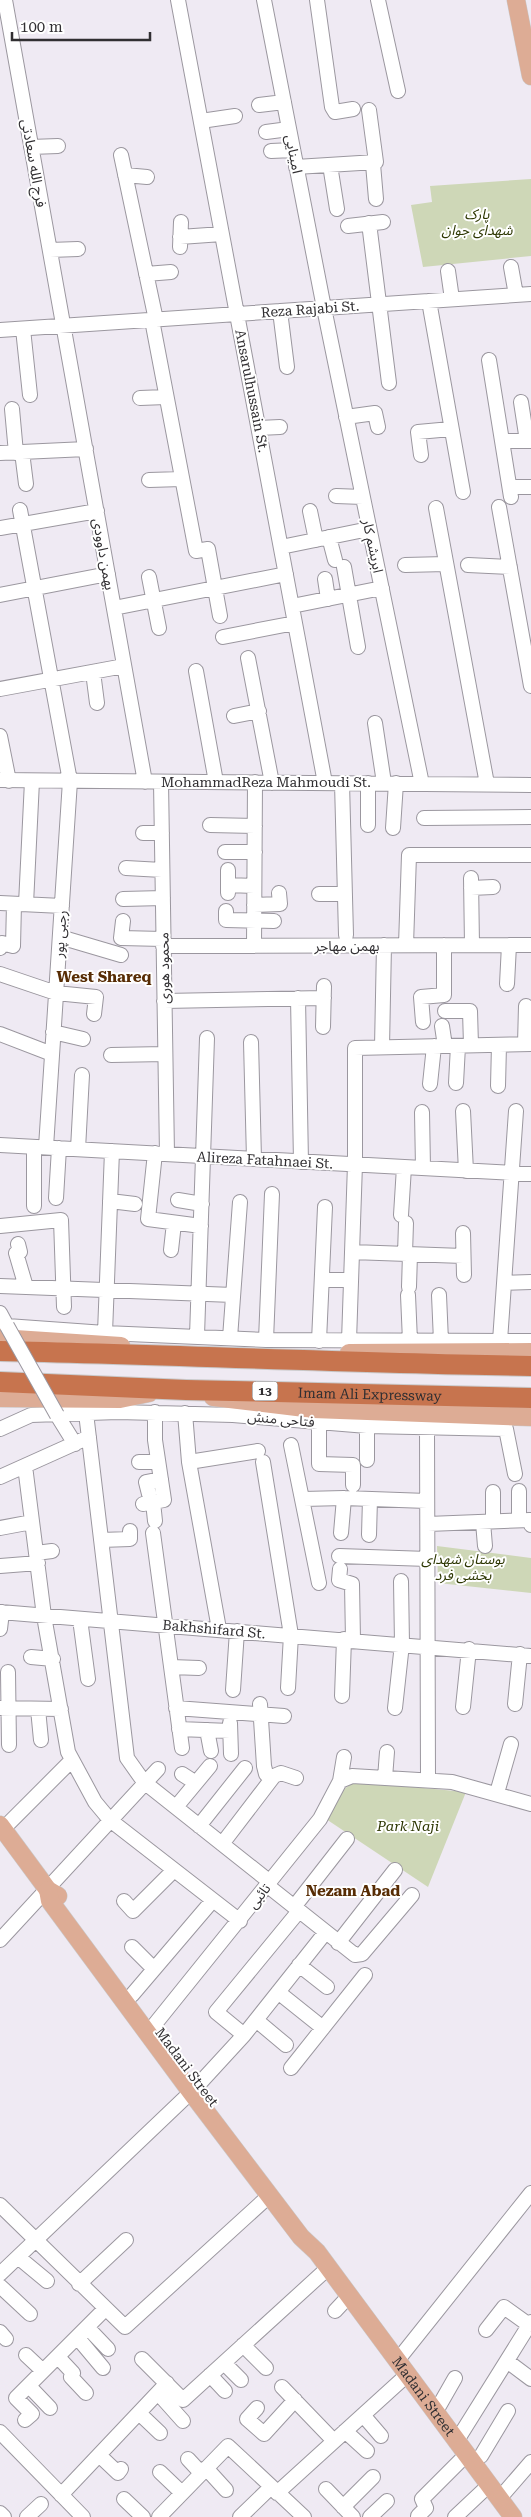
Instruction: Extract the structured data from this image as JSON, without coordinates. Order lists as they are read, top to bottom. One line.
{"streets":{"highway":["13","Imam Ali Expressway"],"main road":["Madani Street"],"street":["امینایی","فرج الله سعادتی","Reza Rajabi St.","Ansarulhussain St.","ابریشم کار","بهمن داوودی","MohammadReza Mahmoudi St.","رجبی پور","بهمن مهاجر","محمود هوری","Alireza Fatahnaei St.","فتاحی منش","Bakhshifard St.","تائبی"]},"crossings":[["امینایی","Reza Rajabi St."],["امینایی","ابریشم کار"],["فرج الله سعادتی","Reza Rajabi St."],["فرج الله سعادتی","بهمن داوودی"],["Reza Rajabi St.","Ansarulhussain St."],["Reza Rajabi St.","ابریشم کار"],["Reza Rajabi St.","بهمن داوودی"],["Ansarulhussain St.","MohammadReza Mahmoudi St."],["ابریشم کار","MohammadReza Mahmoudi St."],["بهمن داوودی","MohammadReza Mahmoudi St."],["MohammadReza Mahmoudi St.","رجبی پور"],["MohammadReza Mahmoudi St.","محمود هوری"],["رجبی پور","Alireza Fatahnaei St."],["بهمن مهاجر","محمود هوری"],["محمود هوری","Alireza Fatahnaei St."],["تائبی","Madani Street"]],"districts":["West Shareq","Nezam Abad"],"parks":["پارک شهدای جوان","بوستان شهدای بخشی فرد","Park Naji"],"scale_bar":"100 m"}
